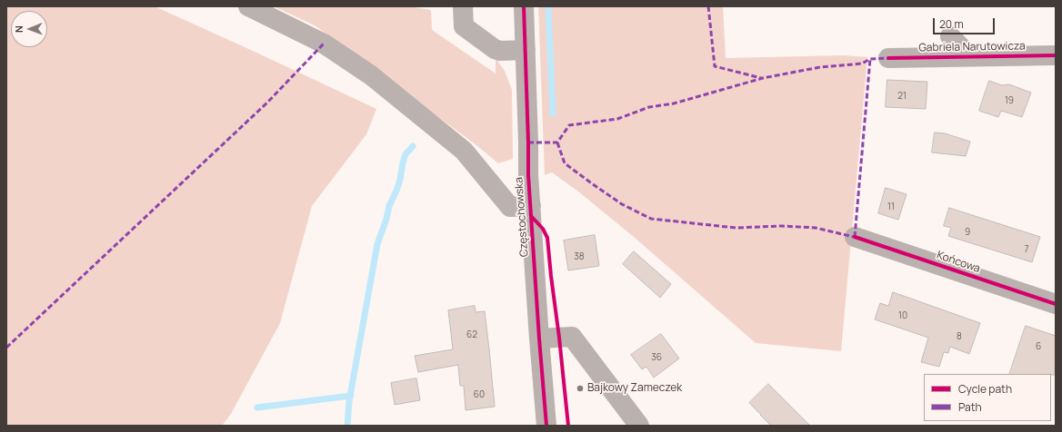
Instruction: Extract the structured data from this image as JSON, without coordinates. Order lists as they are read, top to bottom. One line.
{"streets":{"street":["Gabriela Narutowicza","Częstochowska","Końcowa"]},"places":["Bajkowy Zameczek"],"house_numbers":["21","19","11","9","7","38","10","62","8","6","36","60"],"legend":["Cycle path","Path"],"scale_bar":"20 m","north":"left"}
